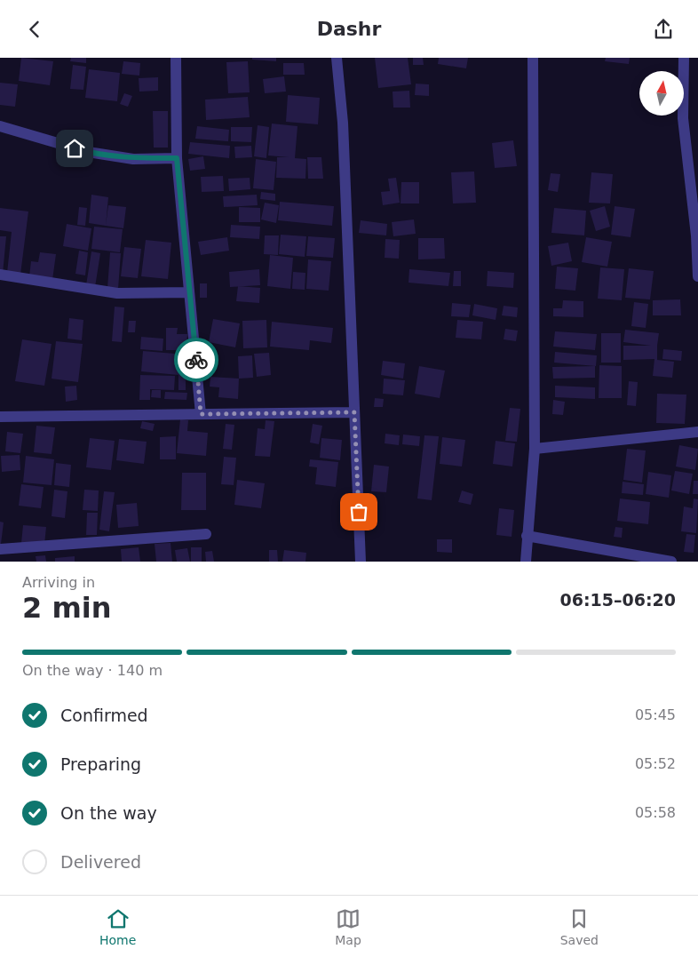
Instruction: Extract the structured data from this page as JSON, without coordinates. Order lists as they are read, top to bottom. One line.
{"north":"top","page":{"header":"Dashr","heading":["2 min","Arriving in","06:15–06:20"],"bar":"On the way · 140 m","list":[["Confirmed","05:45"],["Preparing","05:52"],["On the way","05:58"],"Delivered"],"tabs":["Home","Map","Saved"]}}
